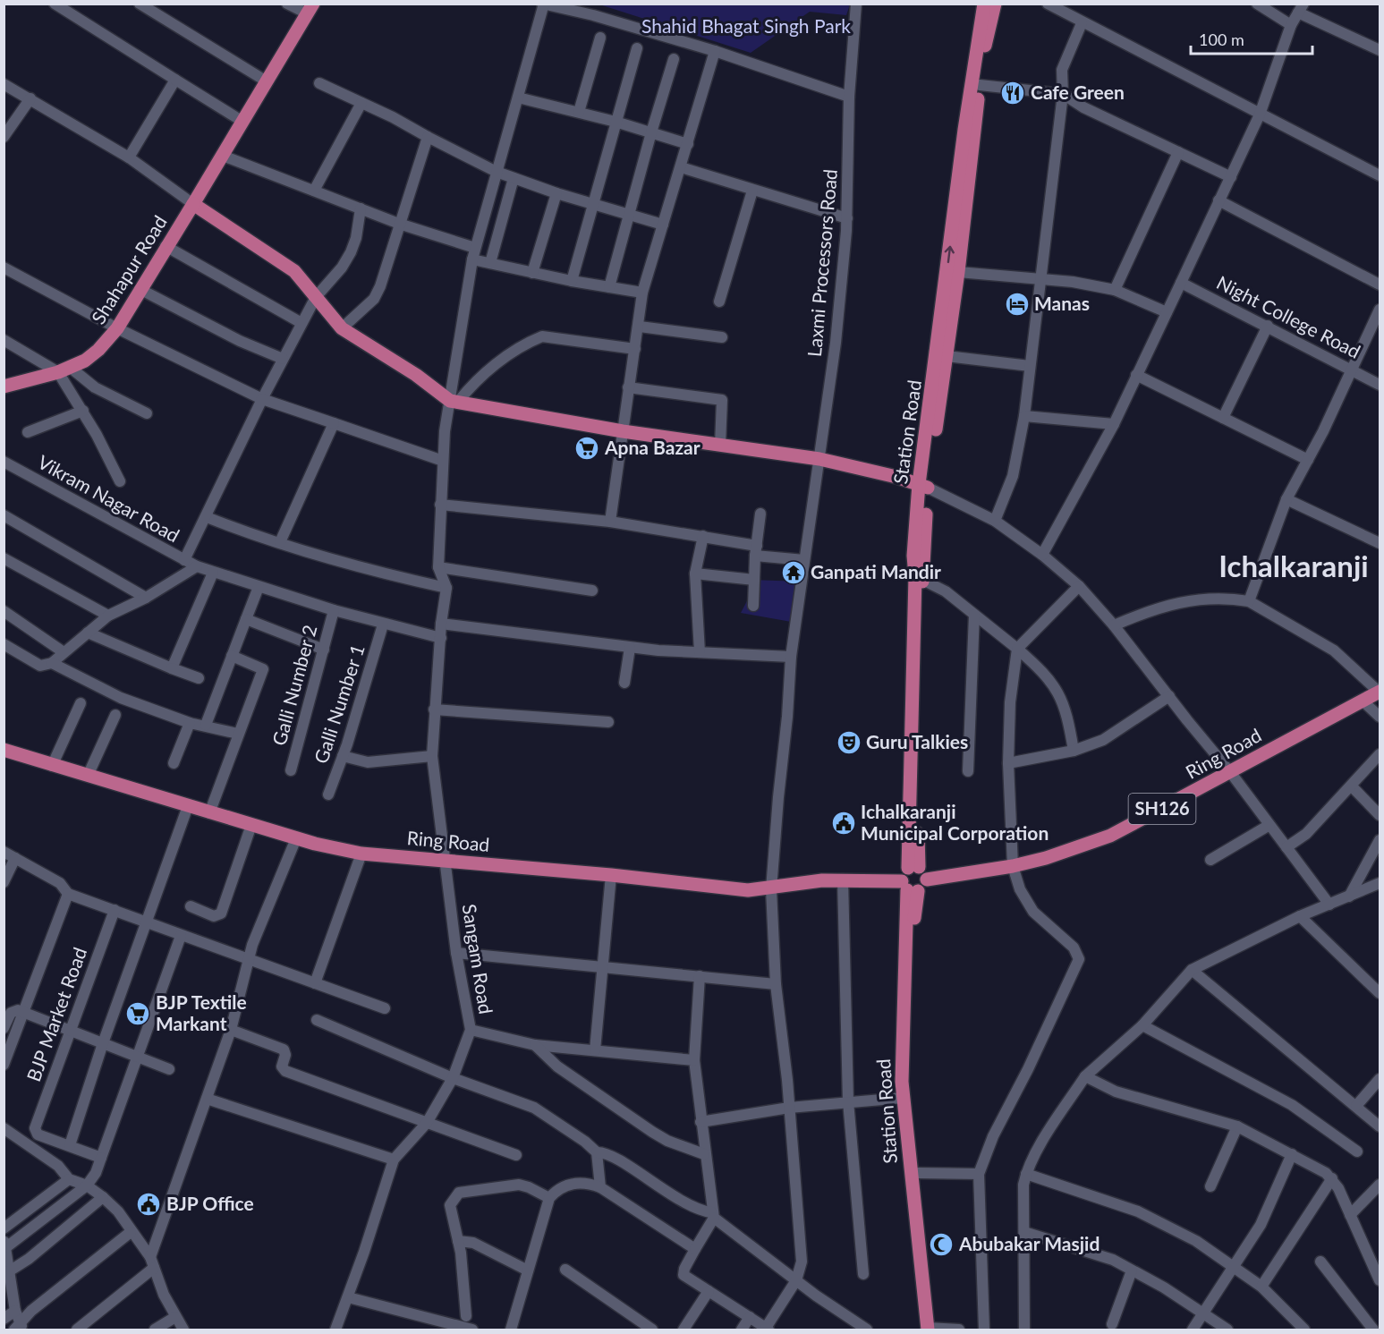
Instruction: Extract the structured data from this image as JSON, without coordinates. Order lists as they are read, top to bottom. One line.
{"streets":{"main road":["Shahapur Road","Station Road","Ring Road","SH126"],"street":["Laxmi Processors Road","Night College Road","Vikram Nagar Road","Galli Number 2","Galli Number 1","Sangam Road","BJP Market Road"]},"crossings":[["Laxmi Processors Road","Ring Road"],["Station Road","Ring Road"],["Vikram Nagar Road","Galli Number 2"],["Vikram Nagar Road","Galli Number 1"],["Vikram Nagar Road","Sangam Road"],["Ring Road","Sangam Road"]],"districts":["Ichalkaranji"],"parks":["Shahid Bhagat Singh Park"],"places":{"restaurant":["Cafe Green"],"hotel":["Manas"],"supermarket":["Apna Bazar","BJP Textile Markant"],"temple":["Ganpati Mandir"],"theatre":["Guru Talkies"],"public building":["Ichalkaranji Municipal Corporation","BJP Office"],"mosque":["Abubakar Masjid"]},"scale_bar":"100 m"}
